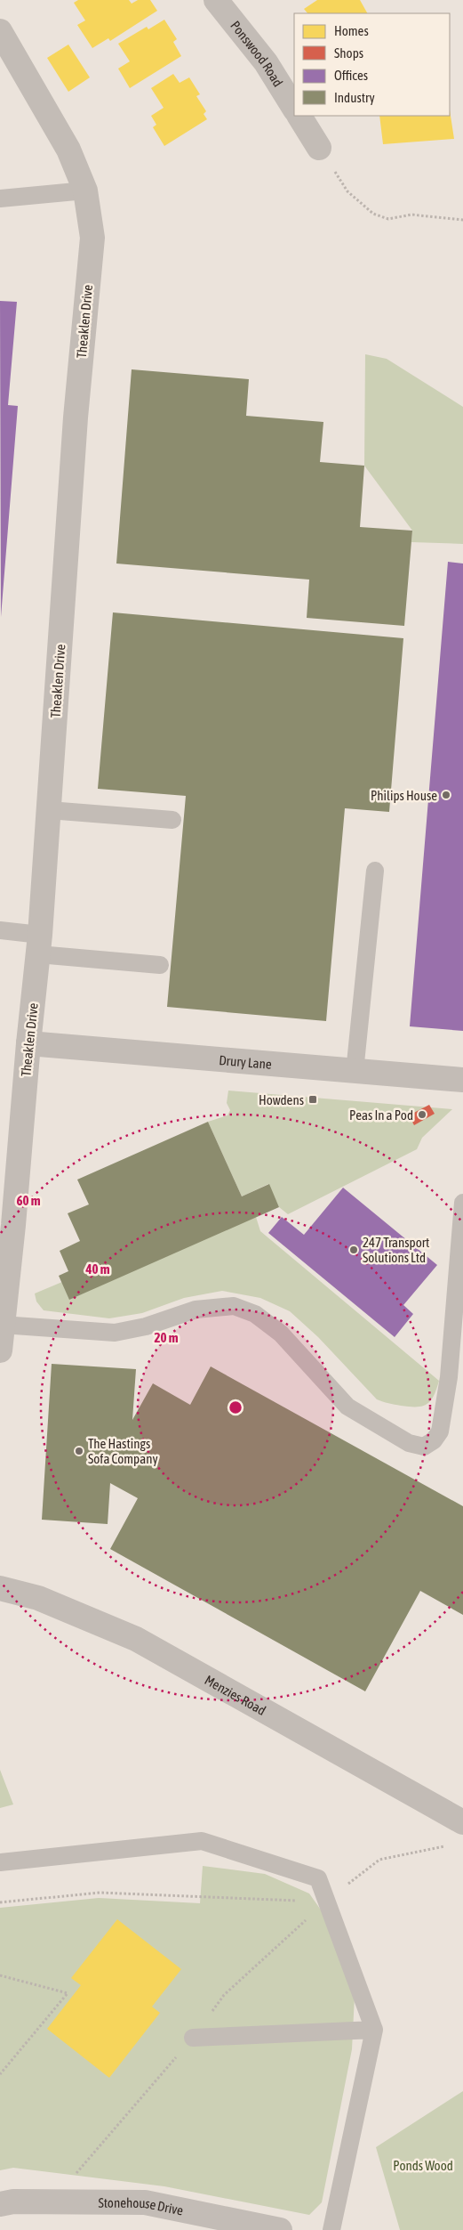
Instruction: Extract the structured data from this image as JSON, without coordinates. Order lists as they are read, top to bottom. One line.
{"streets":{"street":["Ponswood Road","Theaklen Drive","Drury Lane","Menzies Road","Stonehouse Drive"]},"crossings":[["Theaklen Drive","Drury Lane"]],"parks":["Ponds Wood"],"places":{"other":["Philips House","Peas In a Pod","247 Transport Solutions Ltd","The Hastings Sofa Company"],"transit":["Howdens"]},"legend":["Homes","Shops","Offices","Industry"],"rings":["60 m","40 m","20 m"]}
